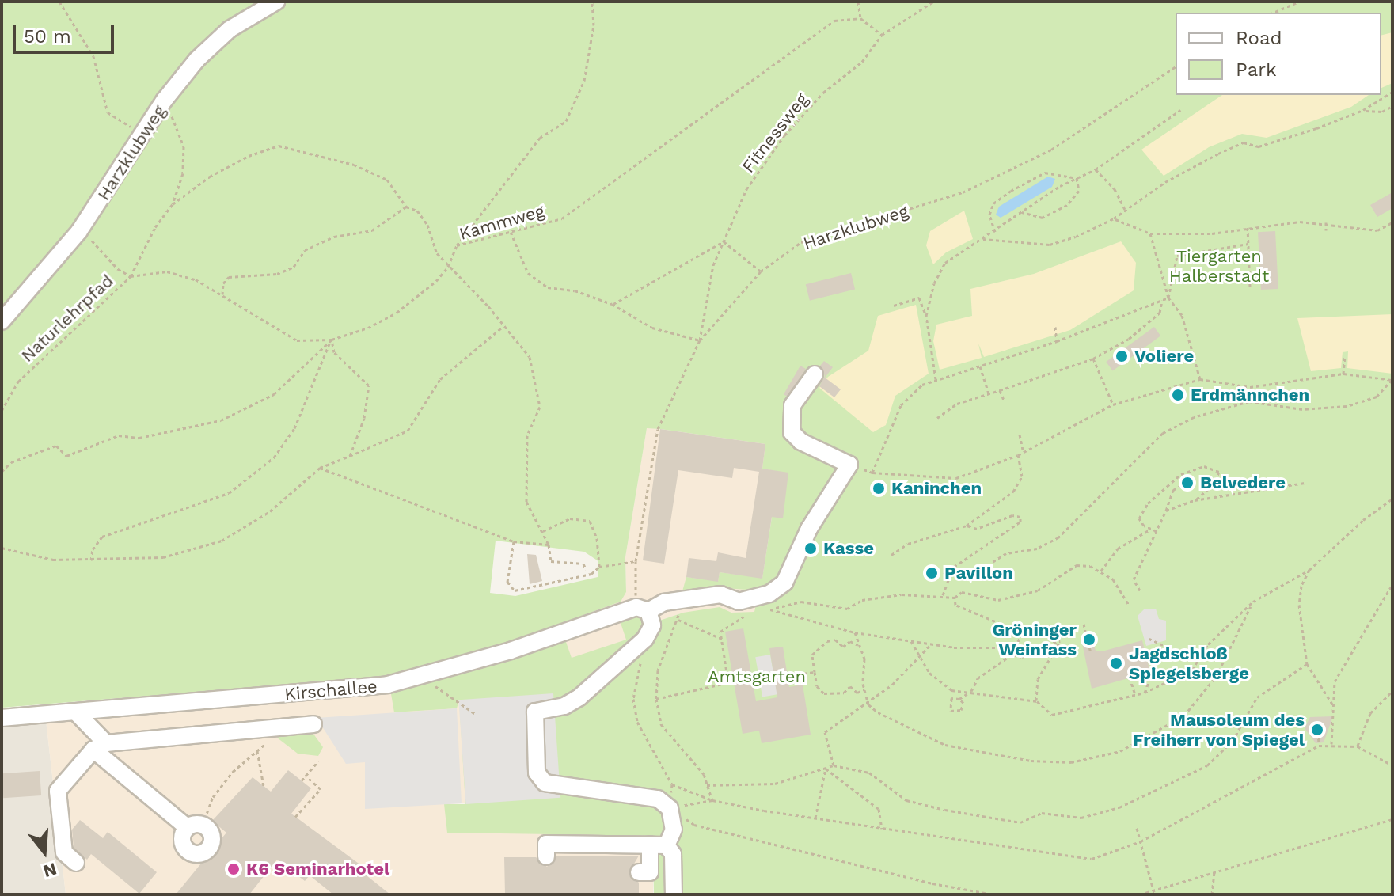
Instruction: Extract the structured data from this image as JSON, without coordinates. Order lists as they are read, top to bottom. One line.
{"streets":{"street":["Harzklubweg","Kirschallee"],"path":["Fitnessweg","Kammweg","Naturlehrpfad"]},"crossings":[["Fitnessweg","Harzklubweg"],["Harzklubweg","Kirschallee"],["Kammweg","Naturlehrpfad"]],"parks":["Tiergarten Halberstadt","Amtsgarten"],"places":["Voliere","Erdmännchen","Belvedere","Kaninchen","Kasse","Pavillon","Gröninger Weinfass","Jagdschloß Spiegelsberge","Mausoleum des Freiherr von Spiegel","K6 Seminarhotel"],"legend":["Road","Park"],"scale_bar":"50 m","north":"bottom"}
